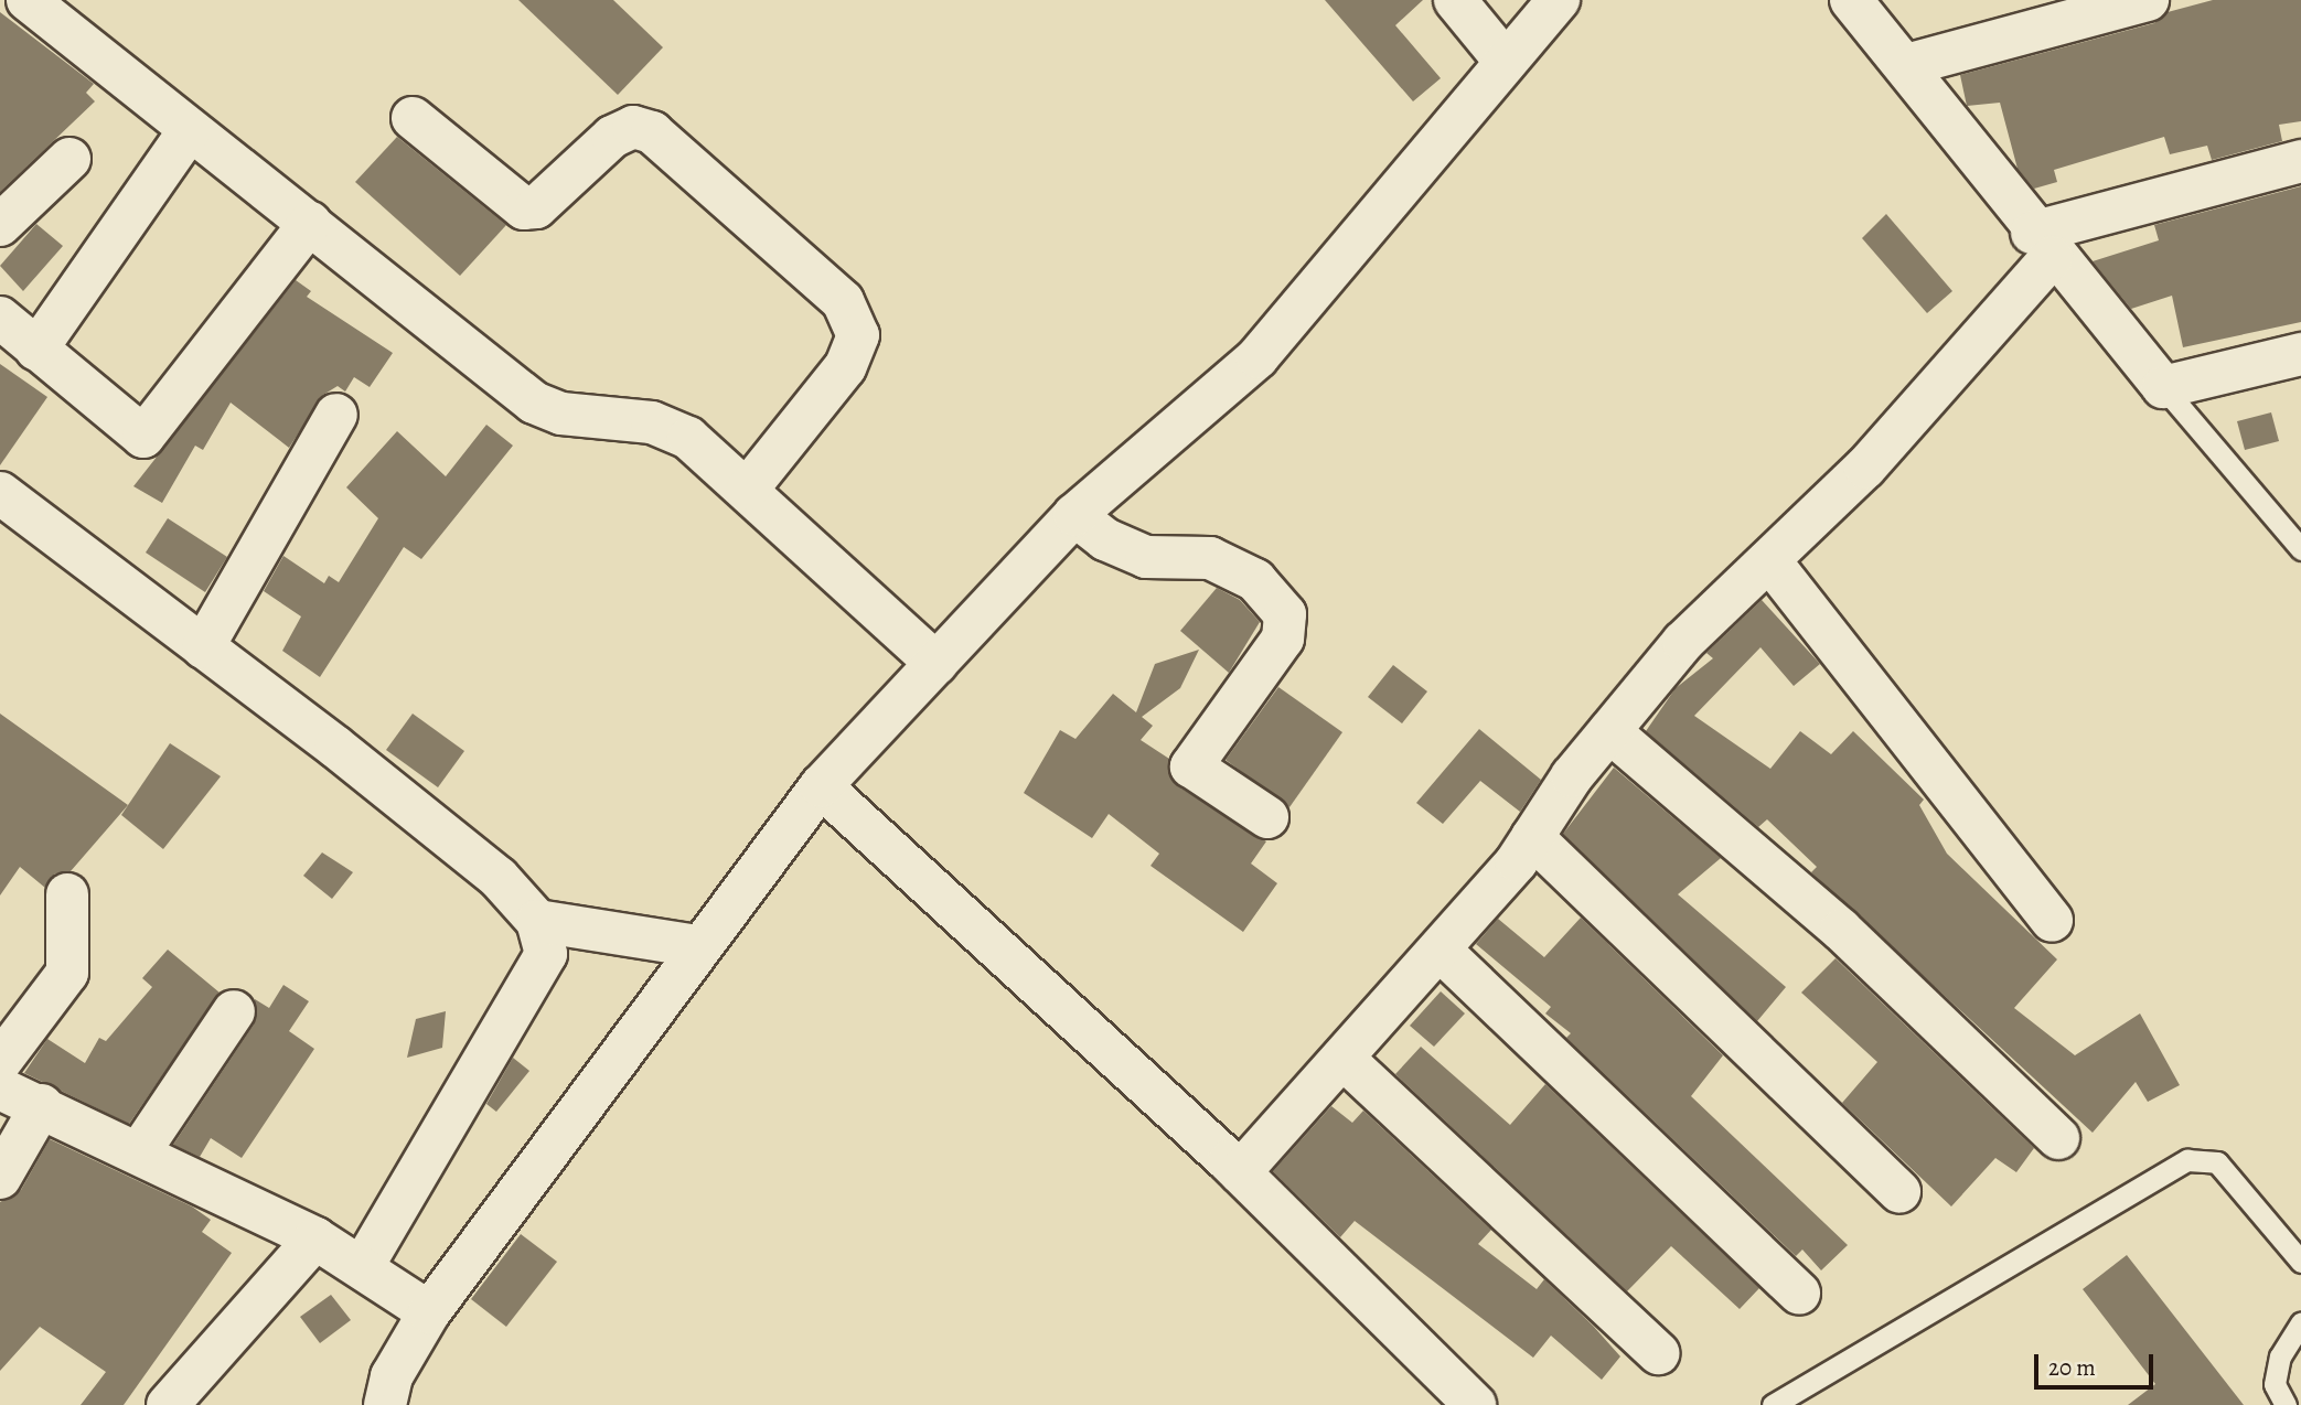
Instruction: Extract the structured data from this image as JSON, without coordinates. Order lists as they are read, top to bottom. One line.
{"scale_bar":"20 m"}
